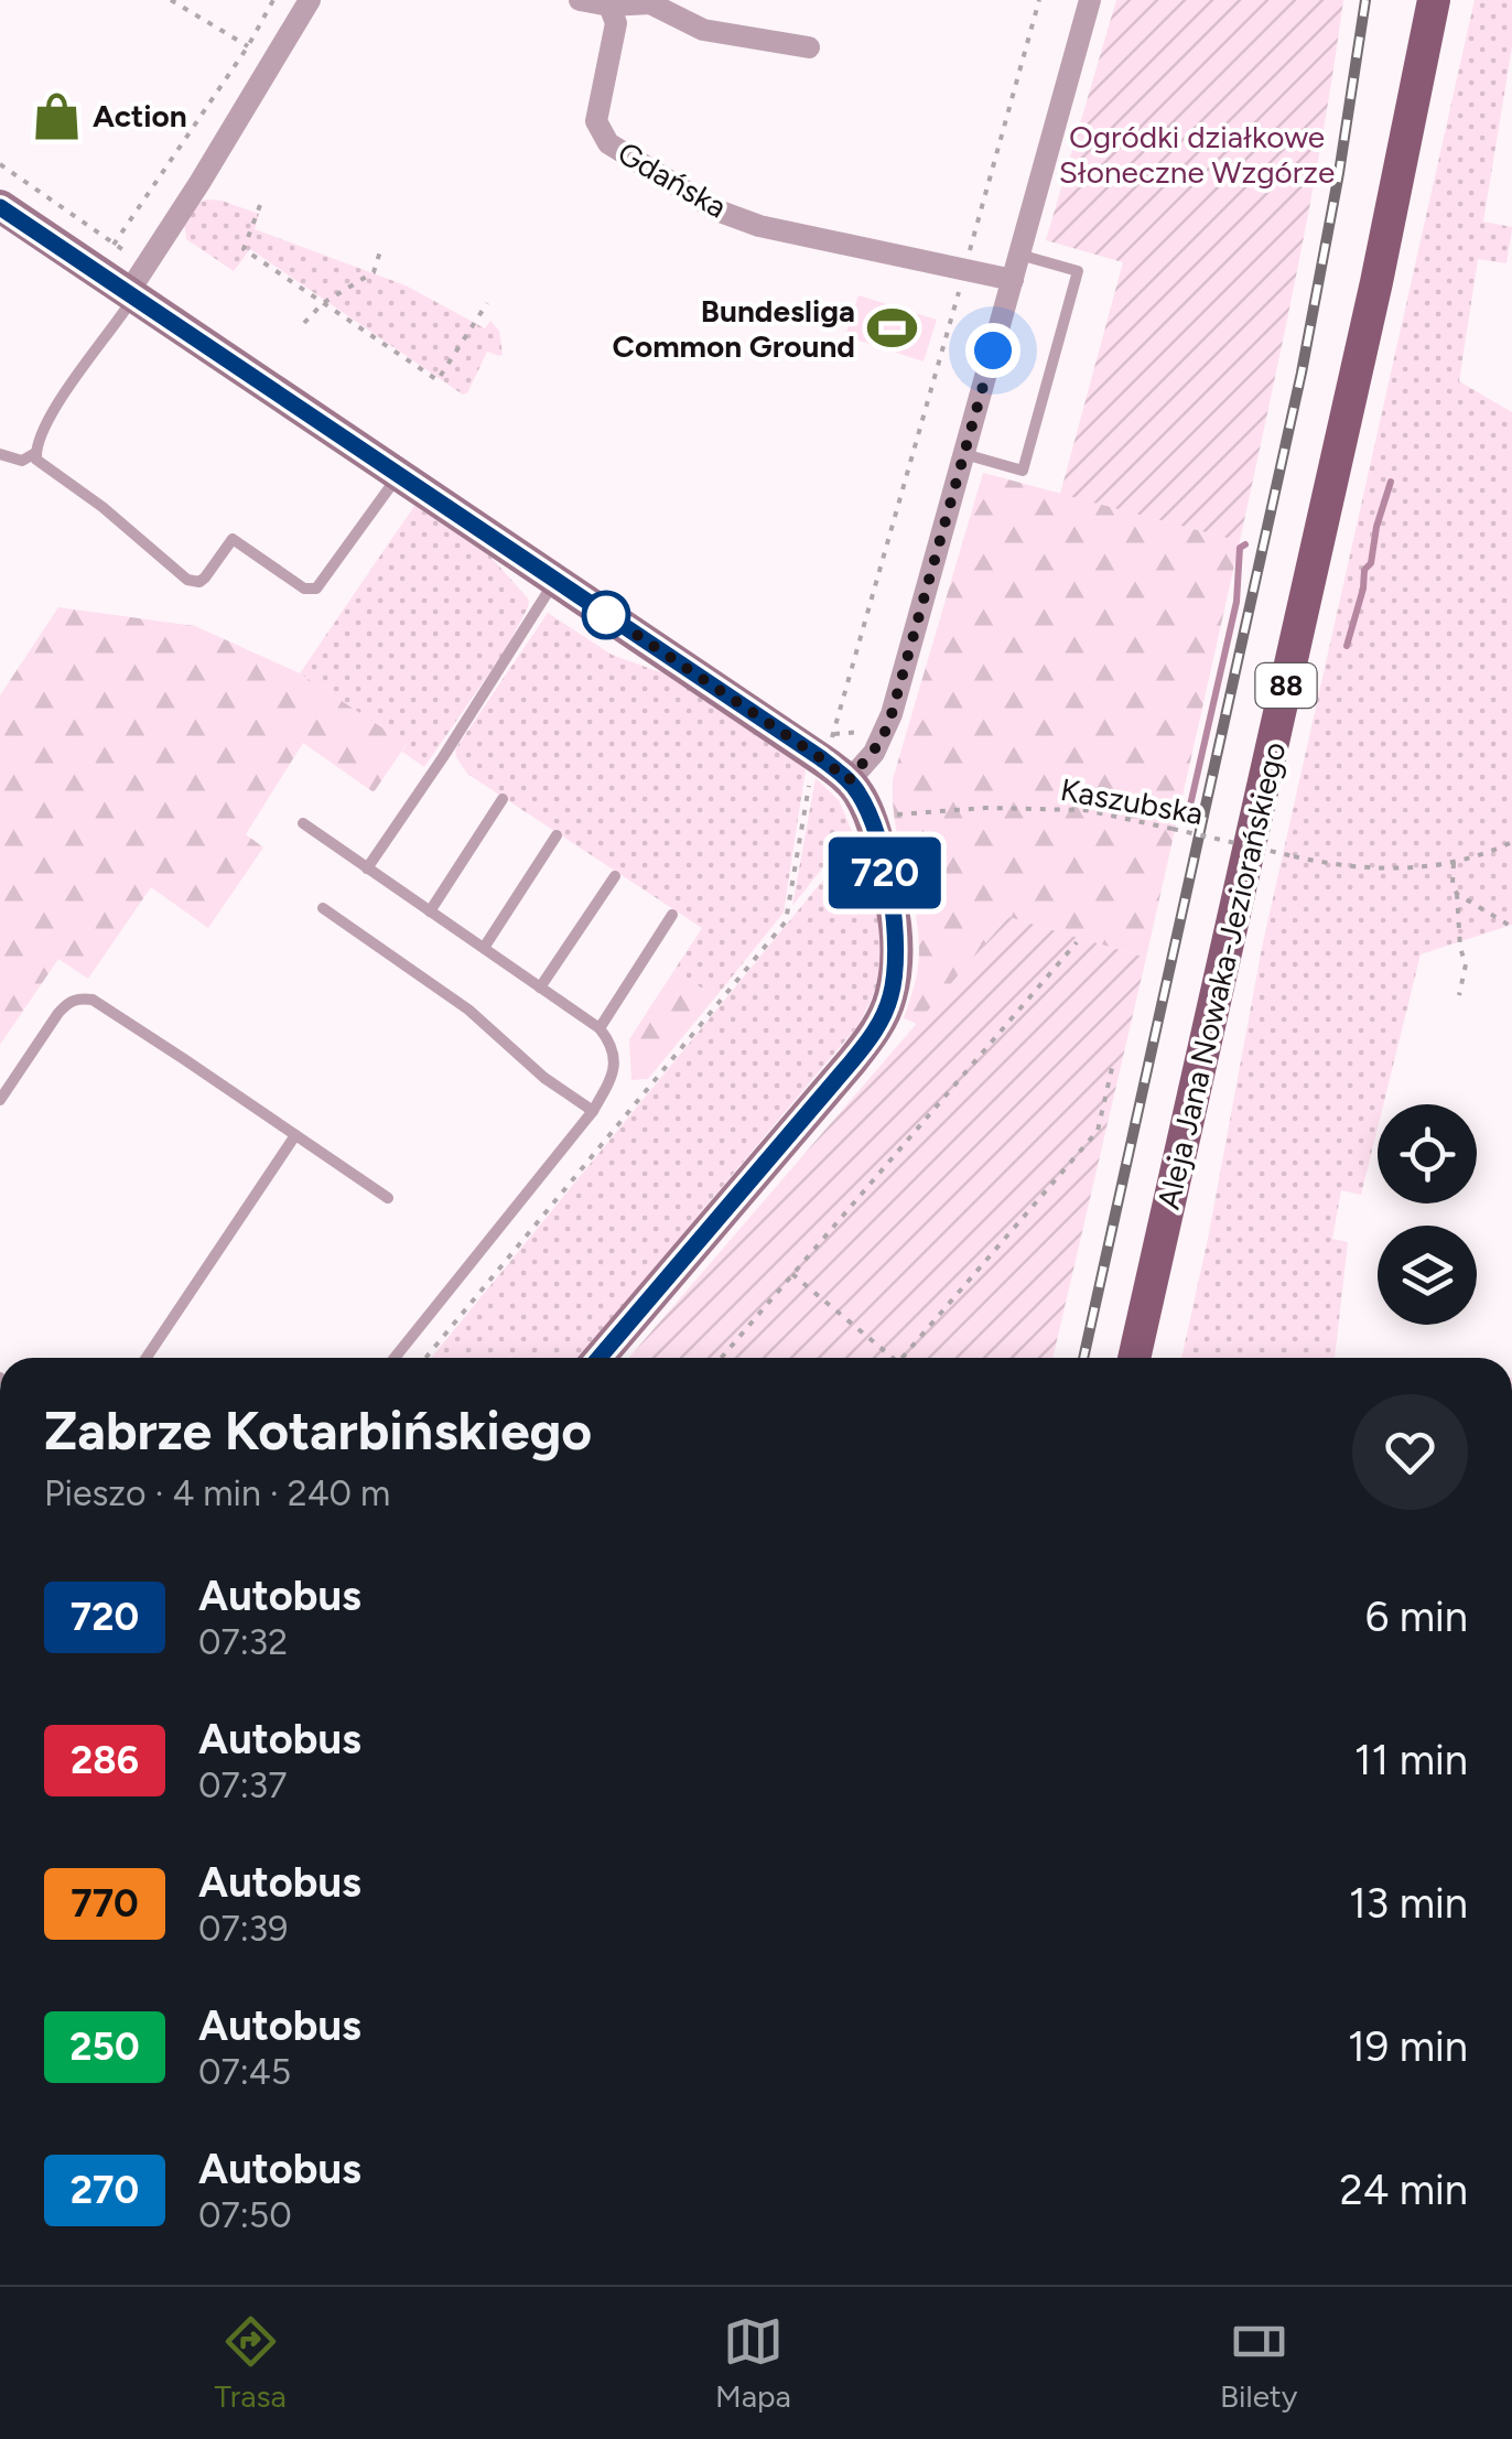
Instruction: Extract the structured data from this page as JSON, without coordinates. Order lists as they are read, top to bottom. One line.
{"streets":{"main road":["88","Aleja Jana Nowaka-Jeziorańskiego"],"street":["Gdańska"],"path":["Kaszubska"]},"parks":["Ogródki działkowe Słoneczne Wzgórze"],"places":{"shop":["Action"],"sports":["Bundesliga Common Ground"]},"lines":["bus line 720"],"page":{"on_map":"720","heading":["Zabrze Kotarbińskiego","Pieszo · 4 min · 240 m"],"list":[{"mark":"720","name":"Autobus","note":"07:32","value":"6 min"},{"mark":"286","name":"Autobus","note":"07:37","value":"11 min"},{"mark":"770","name":"Autobus","note":"07:39","value":"13 min"},{"mark":"250","name":"Autobus","note":"07:45","value":"19 min"},{"mark":"270","name":"Autobus","note":"07:50","value":"24 min"}],"tabs":["Trasa","Mapa","Bilety"]}}
